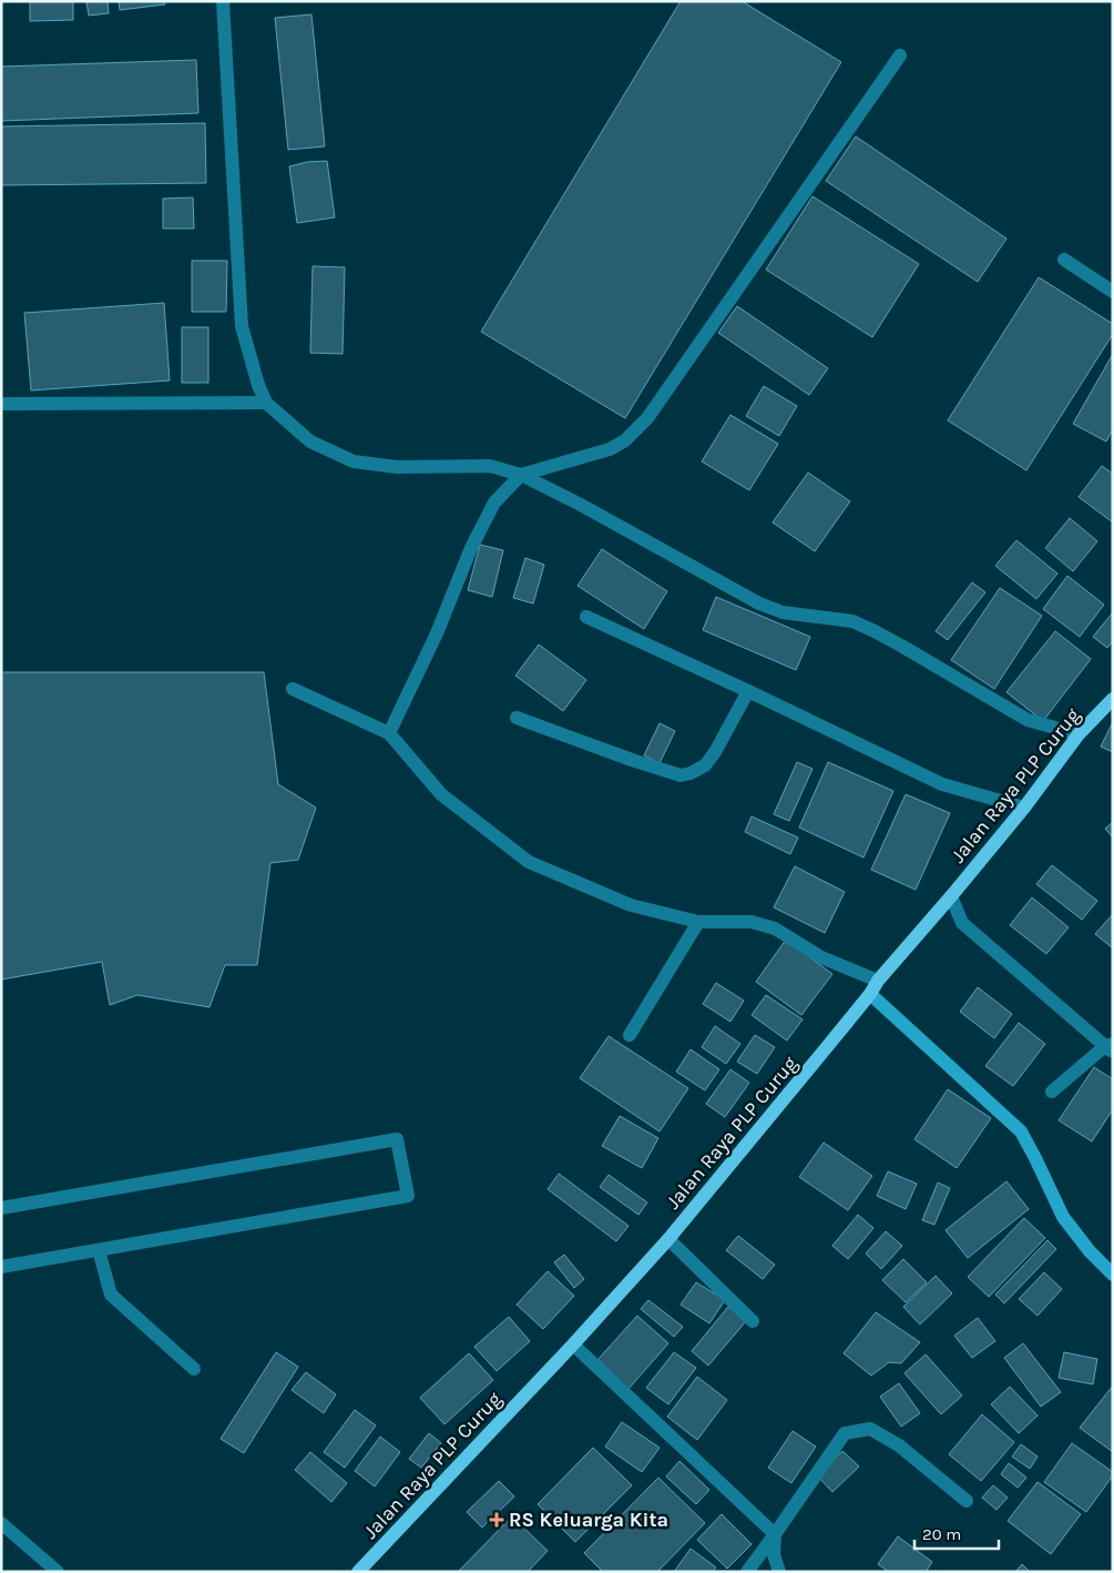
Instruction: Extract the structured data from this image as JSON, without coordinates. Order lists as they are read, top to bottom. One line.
{"streets":{"main road":["Jalan Raya PLP Curug"]},"places":{"health":["RS Keluarga Kita"]},"scale_bar":"20 m"}
